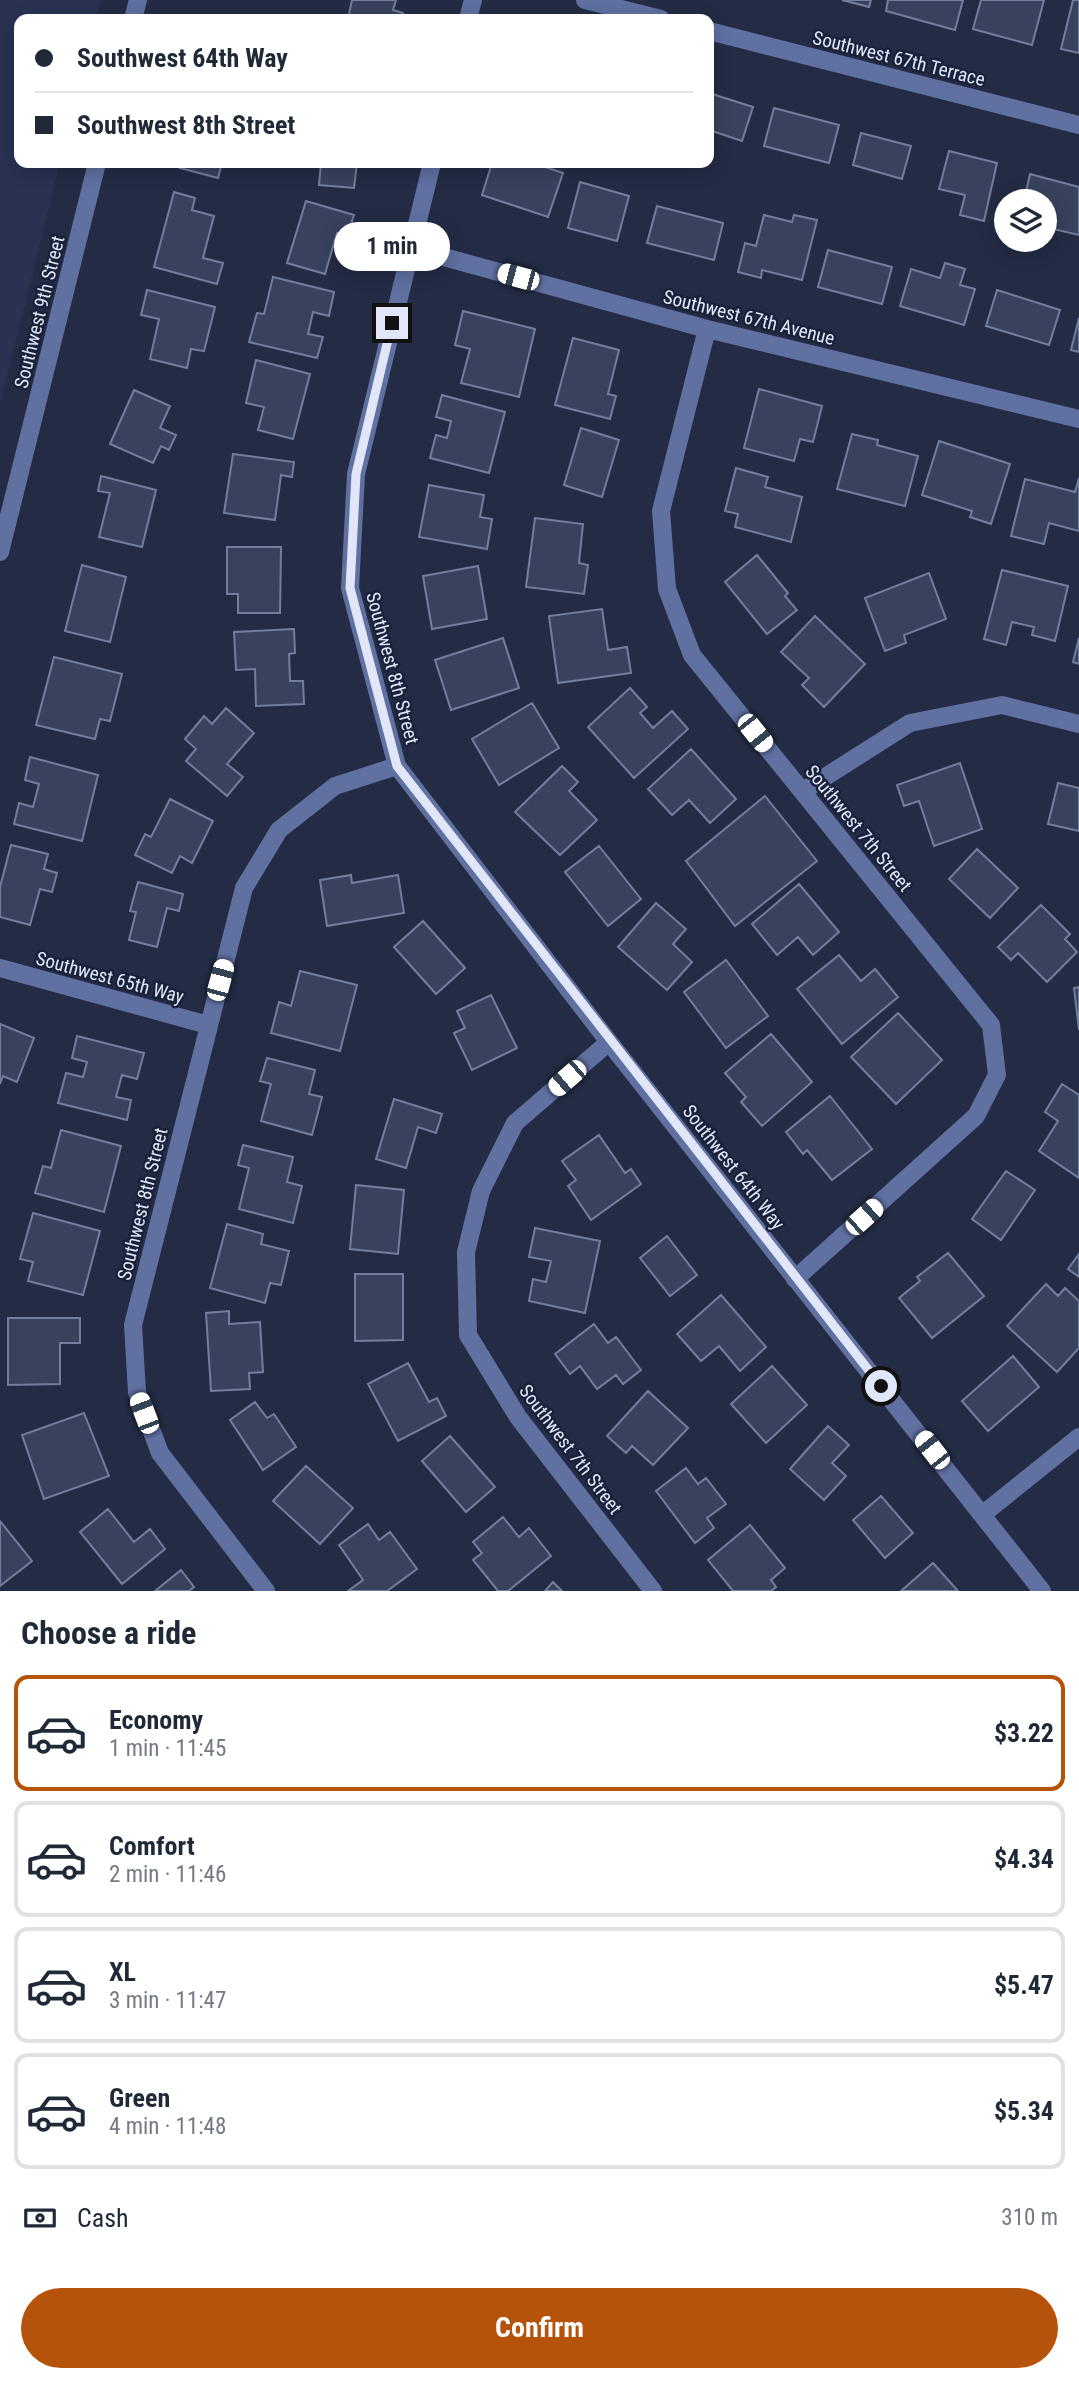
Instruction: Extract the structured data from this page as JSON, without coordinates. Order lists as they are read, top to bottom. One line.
{"streets":{"street":["Southwest 67th Terrace","Southwest 9th Street","Southwest 67th Avenue","Southwest 8th Street","Southwest 7th Street","Southwest 65th Way","Southwest 64th Way"]},"crossings":[["Southwest 67th Avenue","Southwest 8th Street"],["Southwest 67th Avenue","Southwest 7th Street"],["Southwest 8th Street","Southwest 65th Way"],["Southwest 8th Street","Southwest 64th Way"],["Southwest 7th Street","Southwest 64th Way"]],"page":{"banner":["Southwest 64th Way","Southwest 8th Street"],"bubble":"1 min","heading":"Choose a ride","list":[{"name":"Economy","note":"1 min · 11:45","value":"$3.22"},{"name":"Comfort","note":"2 min · 11:46","value":"$4.34"},{"name":"XL","note":"3 min · 11:47","value":"$5.47"},{"name":"Green","note":"4 min · 11:48","value":"$5.34"}],"pay":["Cash","310 m"],"buttons":"Confirm"}}
